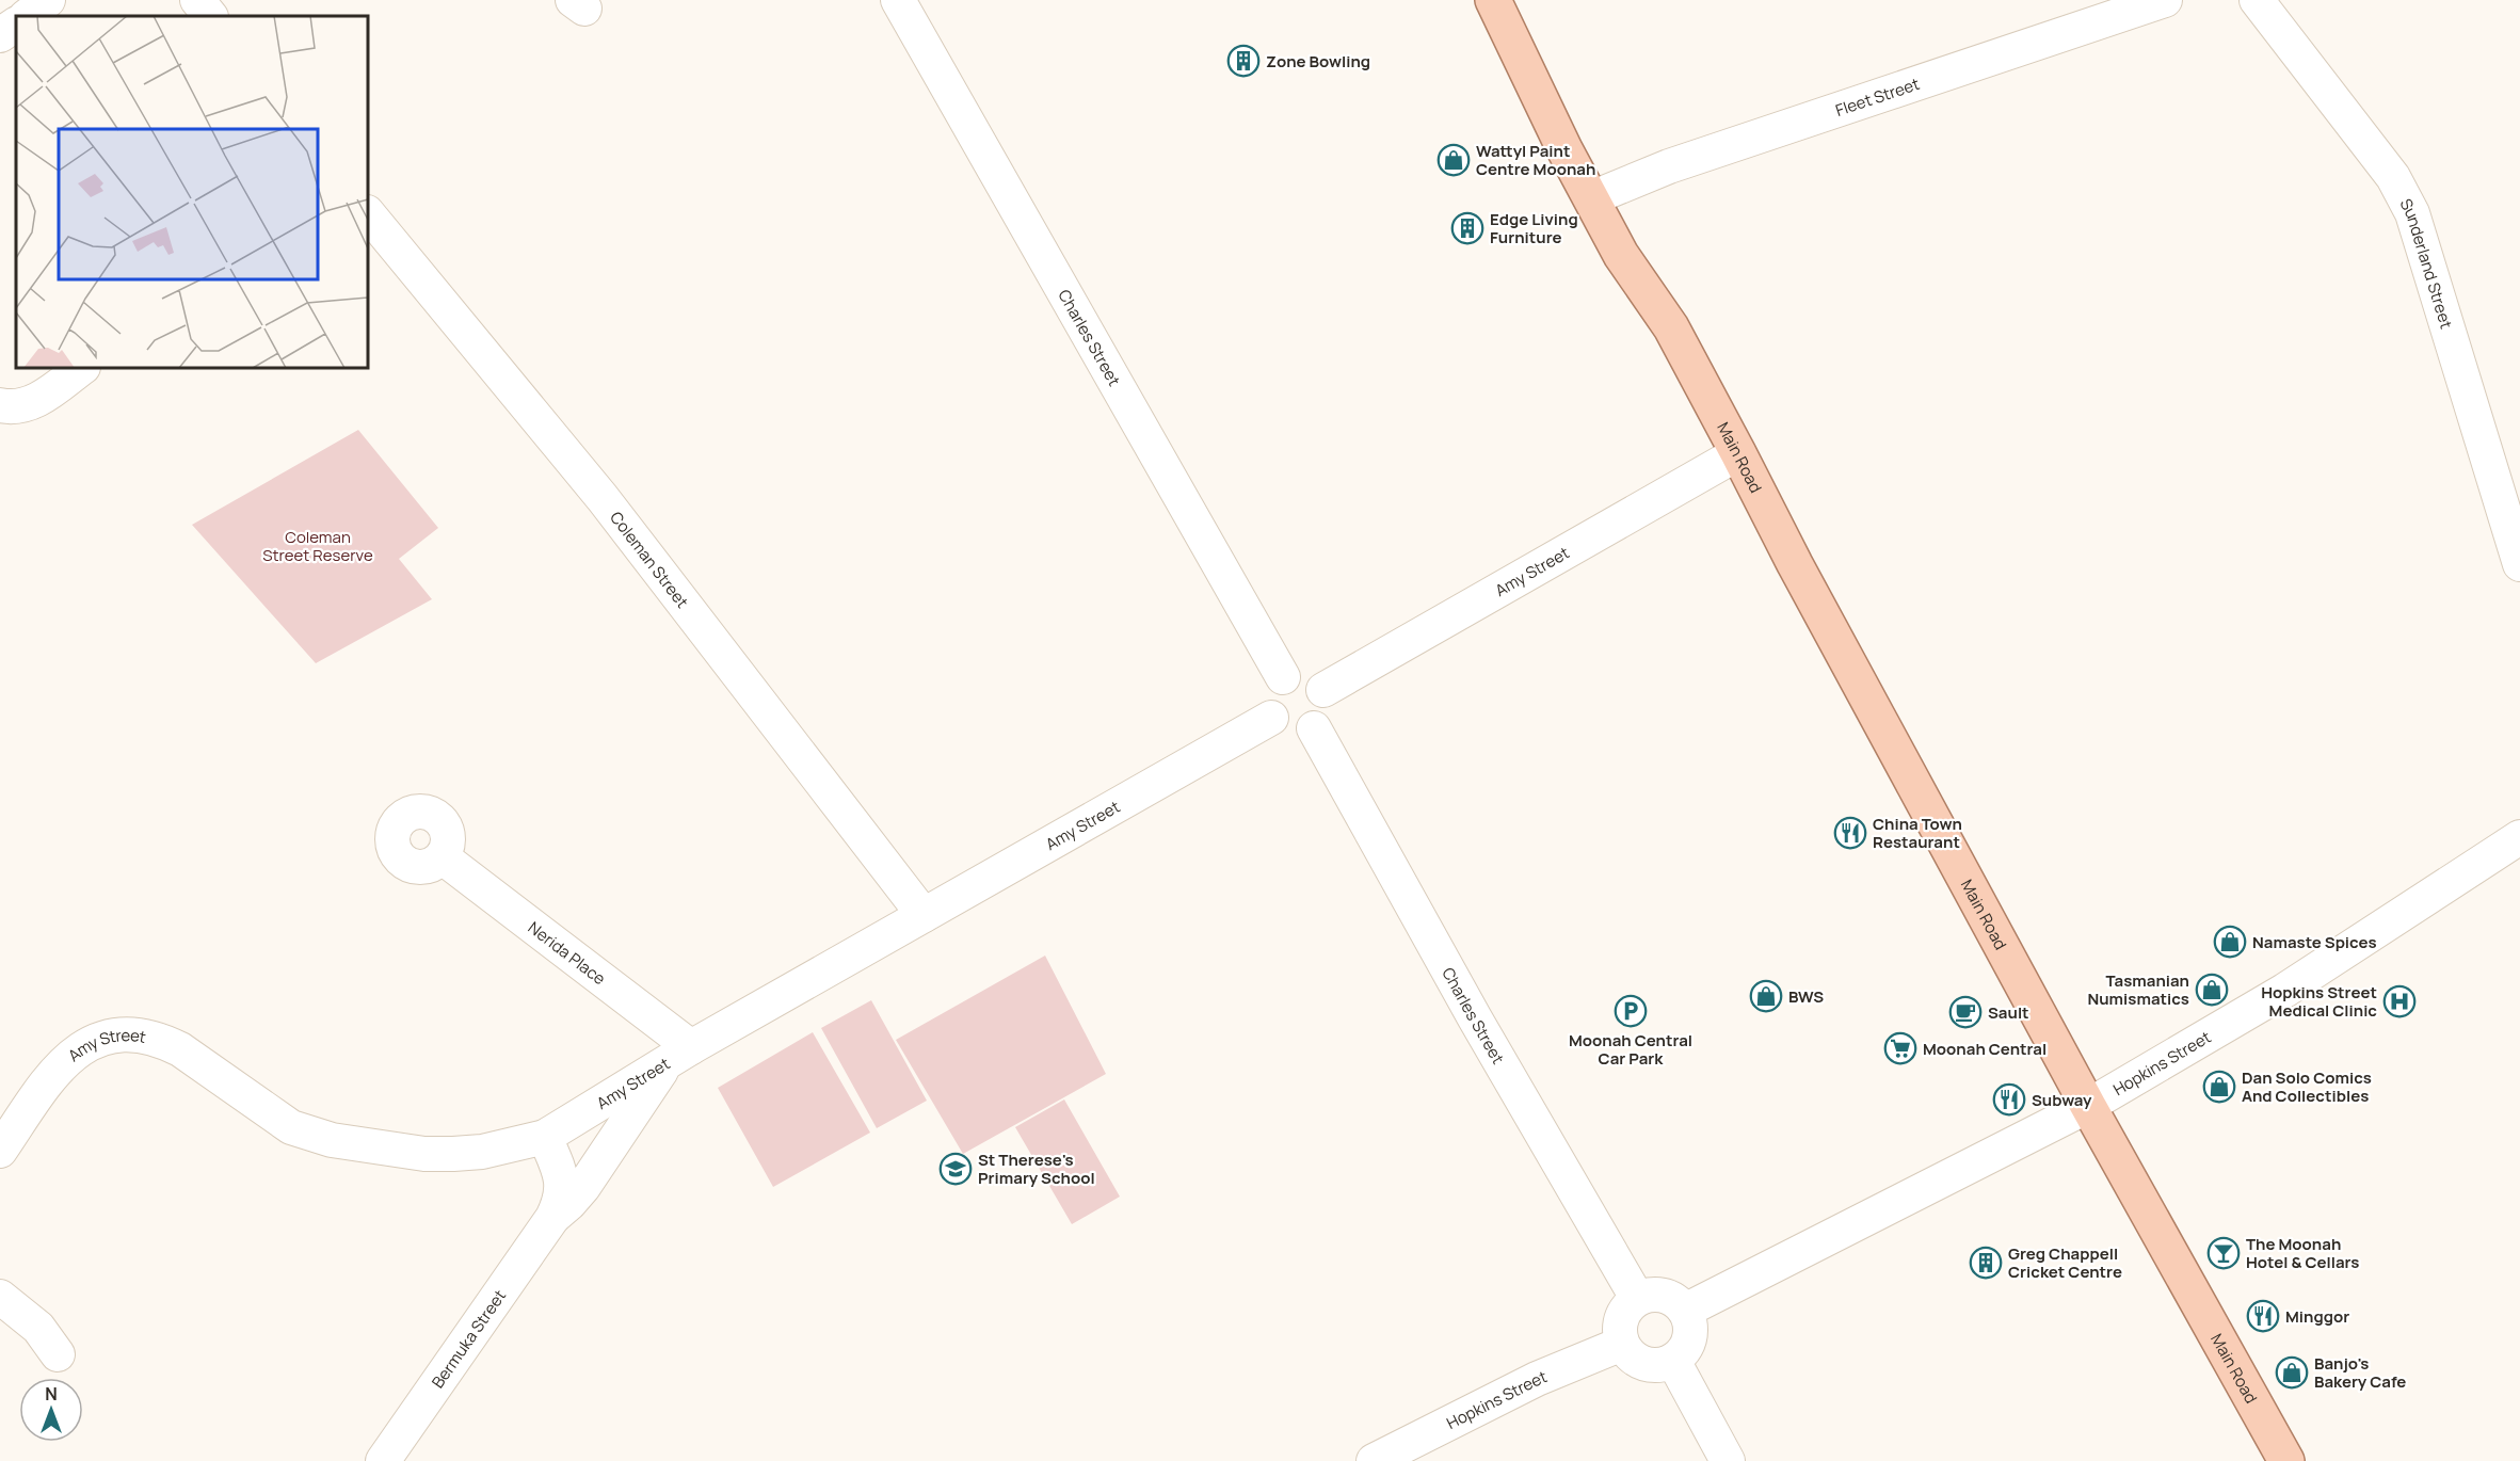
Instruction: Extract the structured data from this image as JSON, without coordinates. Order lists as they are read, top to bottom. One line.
{"streets":{"main road":["Main Road"],"street":["Fleet Street","Sunderland Street","Charles Street","Coleman Street","Amy Street","Nerida Place","Hopkins Street","Bermuka Street"]},"crossings":[["Fleet Street","Main Road"],["Charles Street","Amy Street"],["Charles Street","Hopkins Street"],["Main Road","Amy Street"],["Main Road","Hopkins Street"],["Coleman Street","Amy Street"],["Amy Street","Nerida Place"],["Amy Street","Bermuka Street"],["Nerida Place","Bermuka Street"]],"parks":["Coleman Street Reserve"],"places":{"building":["Zone Bowling","Edge Living Furniture","Greg Chappell Cricket Centre"],"shop":["Wattyl Paint Centre Moonah","Namaste Spices","Tasmanian Numismatics","BWS","Dan Solo Comics And Collectibles","Banjo's Bakery Cafe"],"restaurant":["China Town Restaurant","Subway","Minggor"],"hospital":["Hopkins Street Medical Clinic"],"parking":["Moonah Central Car Park"],"cafe":["Sault"],"supermarket":["Moonah Central"],"school or university":["St Therese's Primary School"],"bar":["The Moonah Hotel & Cellars"]},"north":"top"}
